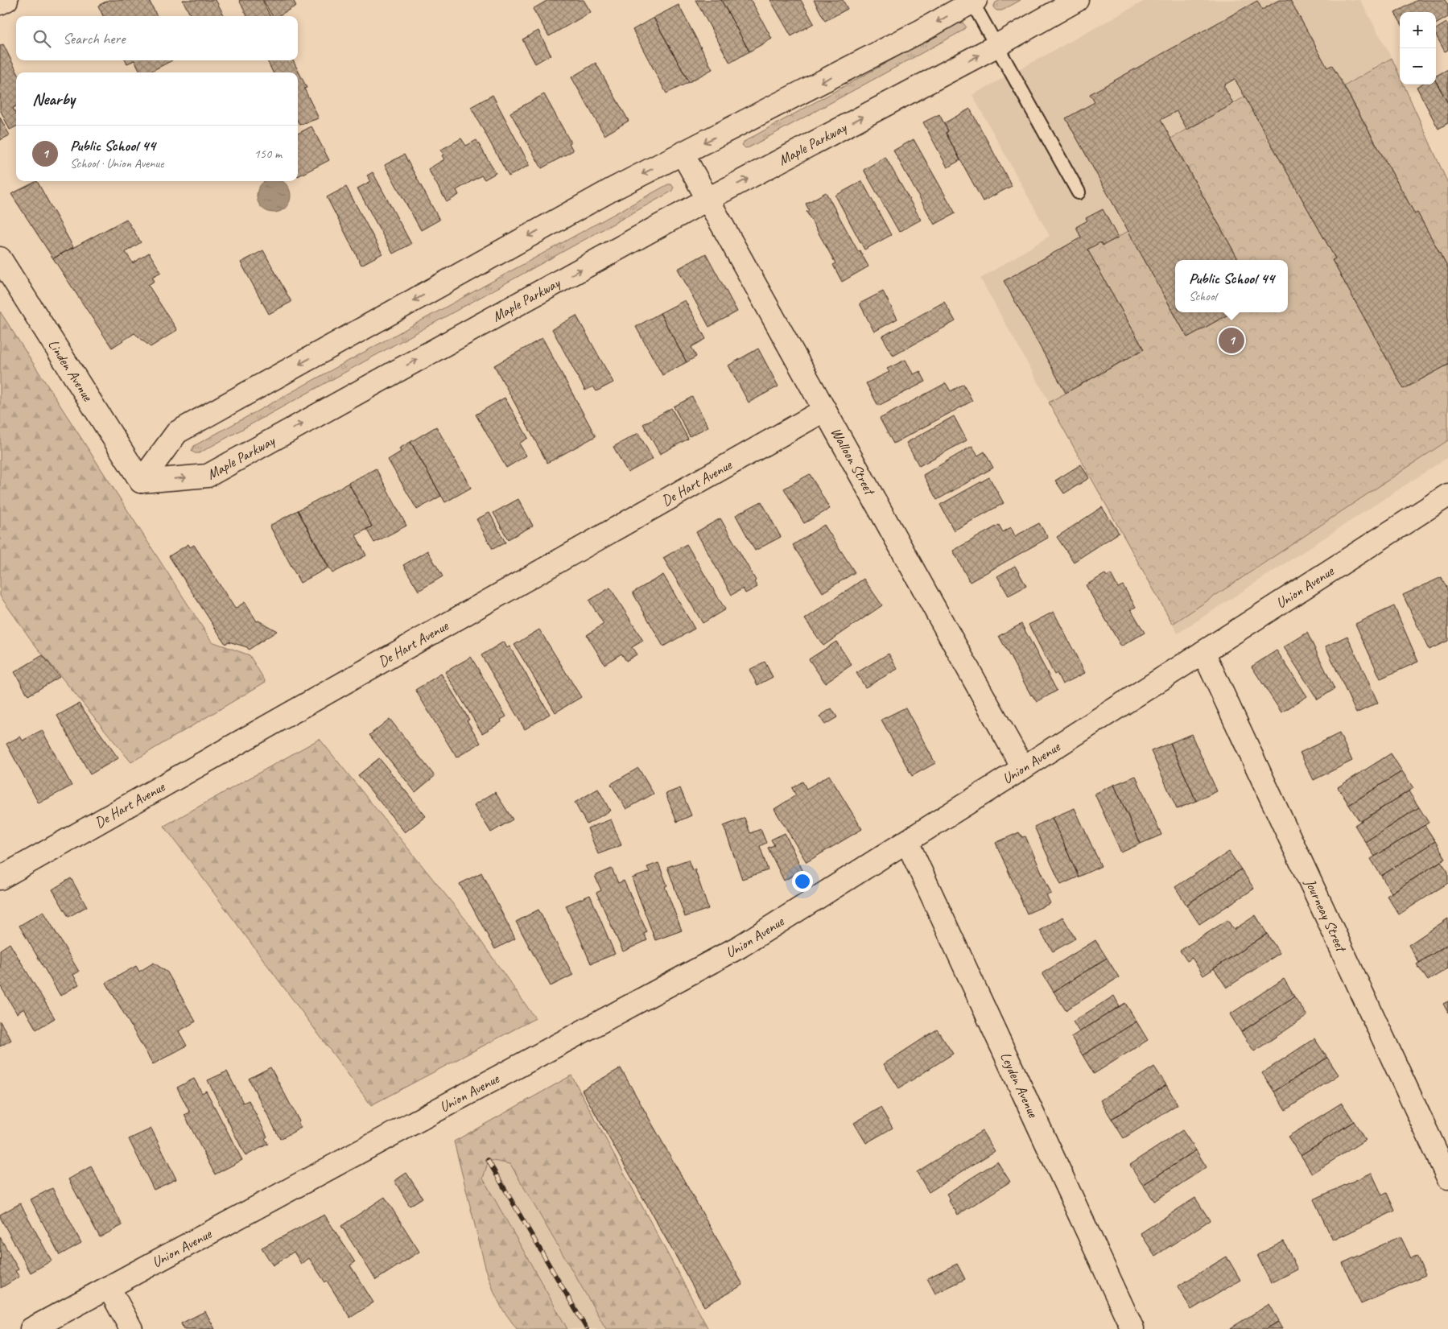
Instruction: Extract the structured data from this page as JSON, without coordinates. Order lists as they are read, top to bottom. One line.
{"streets":{"street":["Maple Parkway","Linden Avenue","Walloon Street","De Hart Avenue","Union Avenue","Journeay Street","Leyden Avenue"]},"crossings":[["Maple Parkway","Linden Avenue"],["Maple Parkway","Walloon Street"],["Walloon Street","De Hart Avenue"],["Walloon Street","Union Avenue"],["Union Avenue","Journeay Street"],["Union Avenue","Leyden Avenue"]],"page":{"map_buttons":["+","−"],"search":"Search here","heading":"Nearby","list":[{"mark":"1","name":"Public School 44","note":"School · Union Avenue","value":"150 m"}],"popup":["Public School 44","School"],"pins":"1"}}
